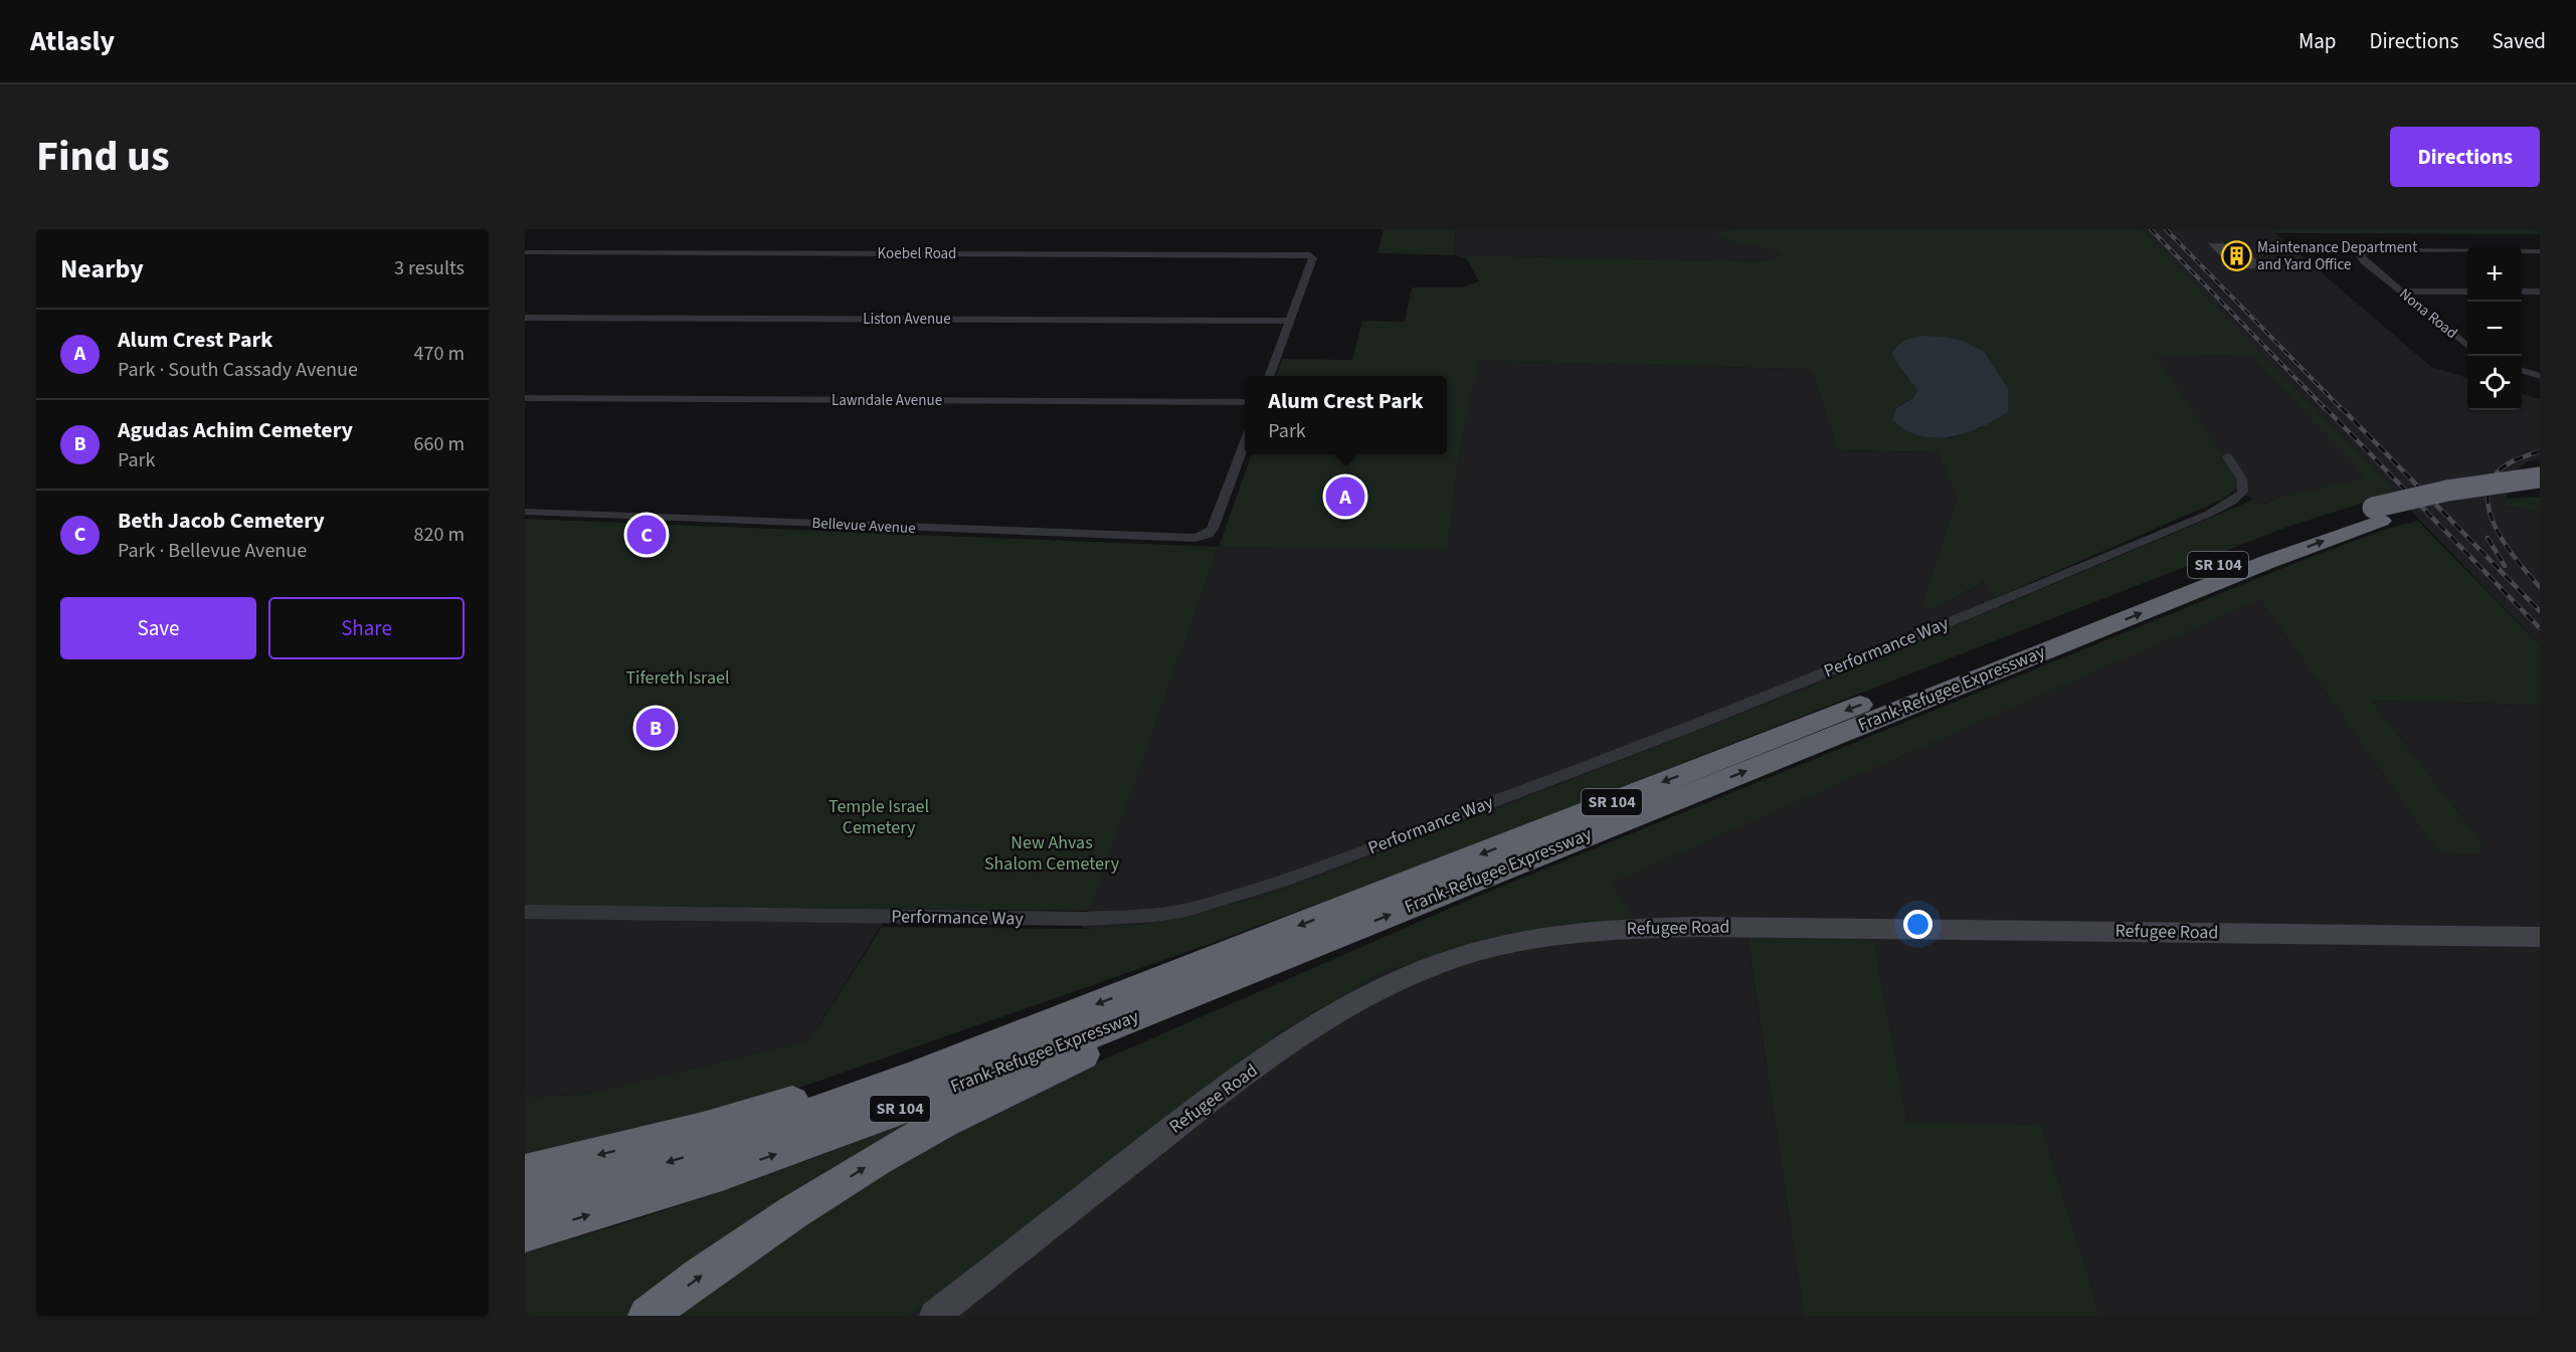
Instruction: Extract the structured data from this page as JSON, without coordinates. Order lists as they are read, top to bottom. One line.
{"streets":{"highway":["SR 104","Frank-Refugee Expressway"],"main road":["Refugee Road"],"street":["Koebel Road","Nona Road","Liston Avenue","Lawndale Avenue","Bellevue Avenue","Performance Way"]},"crossings":[["Koebel Road","Liston Avenue"]],"parks":["Tifereth Israel","Temple Israel Cemetery","New Ahvas Shalom Cemetery"],"places":{"building":["Maintenance Department and Yard Office"]},"page":{"header":"Atlasly","nav":["Map","Directions","Saved"],"title":"Find us","buttons":["Directions",["Save","Share"]],"heading":["Nearby","3 results"],"map_buttons":["+","−"],"list":[{"mark":"A","name":"Alum Crest Park","note":"Park · South Cassady Avenue","value":"470 m"},{"mark":"B","name":"Agudas Achim Cemetery","note":"Park","value":"660 m"},{"mark":"C","name":"Beth Jacob Cemetery","note":"Park · Bellevue Avenue","value":"820 m"}],"popup":["Alum Crest Park","Park"],"pins":["A","C","B"]}}
